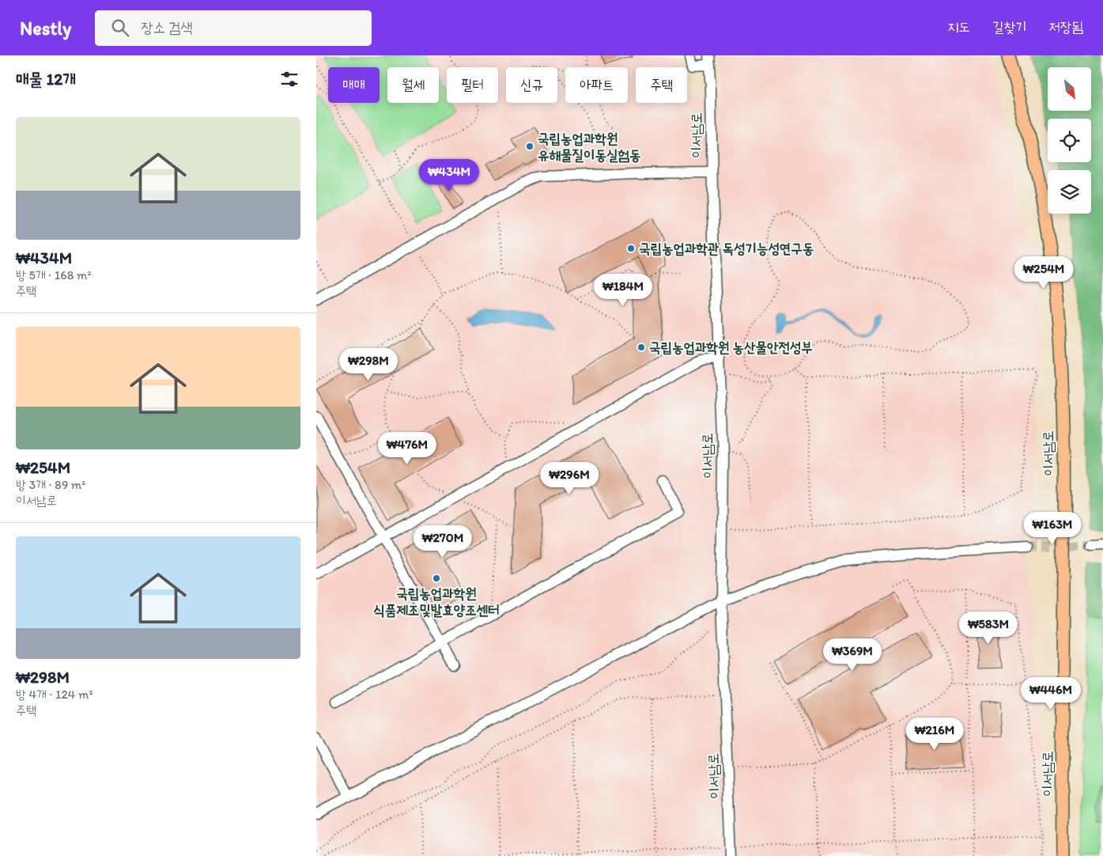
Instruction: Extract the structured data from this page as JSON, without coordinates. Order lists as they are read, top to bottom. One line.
{"streets":{"main road":["이서남로"]},"places":["국립농업과학원 유해물질이동실험동","국립농업과학관 독성기능성연구동","국립농업과학원 농산물안전성부","국립농업과학원 식품제조및발효양조센터"],"north":"bottom right","page":{"header":"Nestly","search":"장소 검색","nav":["지도","길찾기","저장됨"],"heading":"매물 12개","chip":["매매","월세","필터","신규","아파트","주택"],"list":[{"name":"₩434M","note":"방 5개 · 168 m² · 주택"},{"name":"₩254M","note":"방 3개 · 89 m² · 이서남로"},{"name":"₩298M","note":"방 4개 · 124 m² · 주택"}],"price":["₩434M","₩254M","₩184M","₩298M","₩476M","₩296M","₩163M","₩270M","₩583M","₩369M","₩446M","₩216M"]}}
